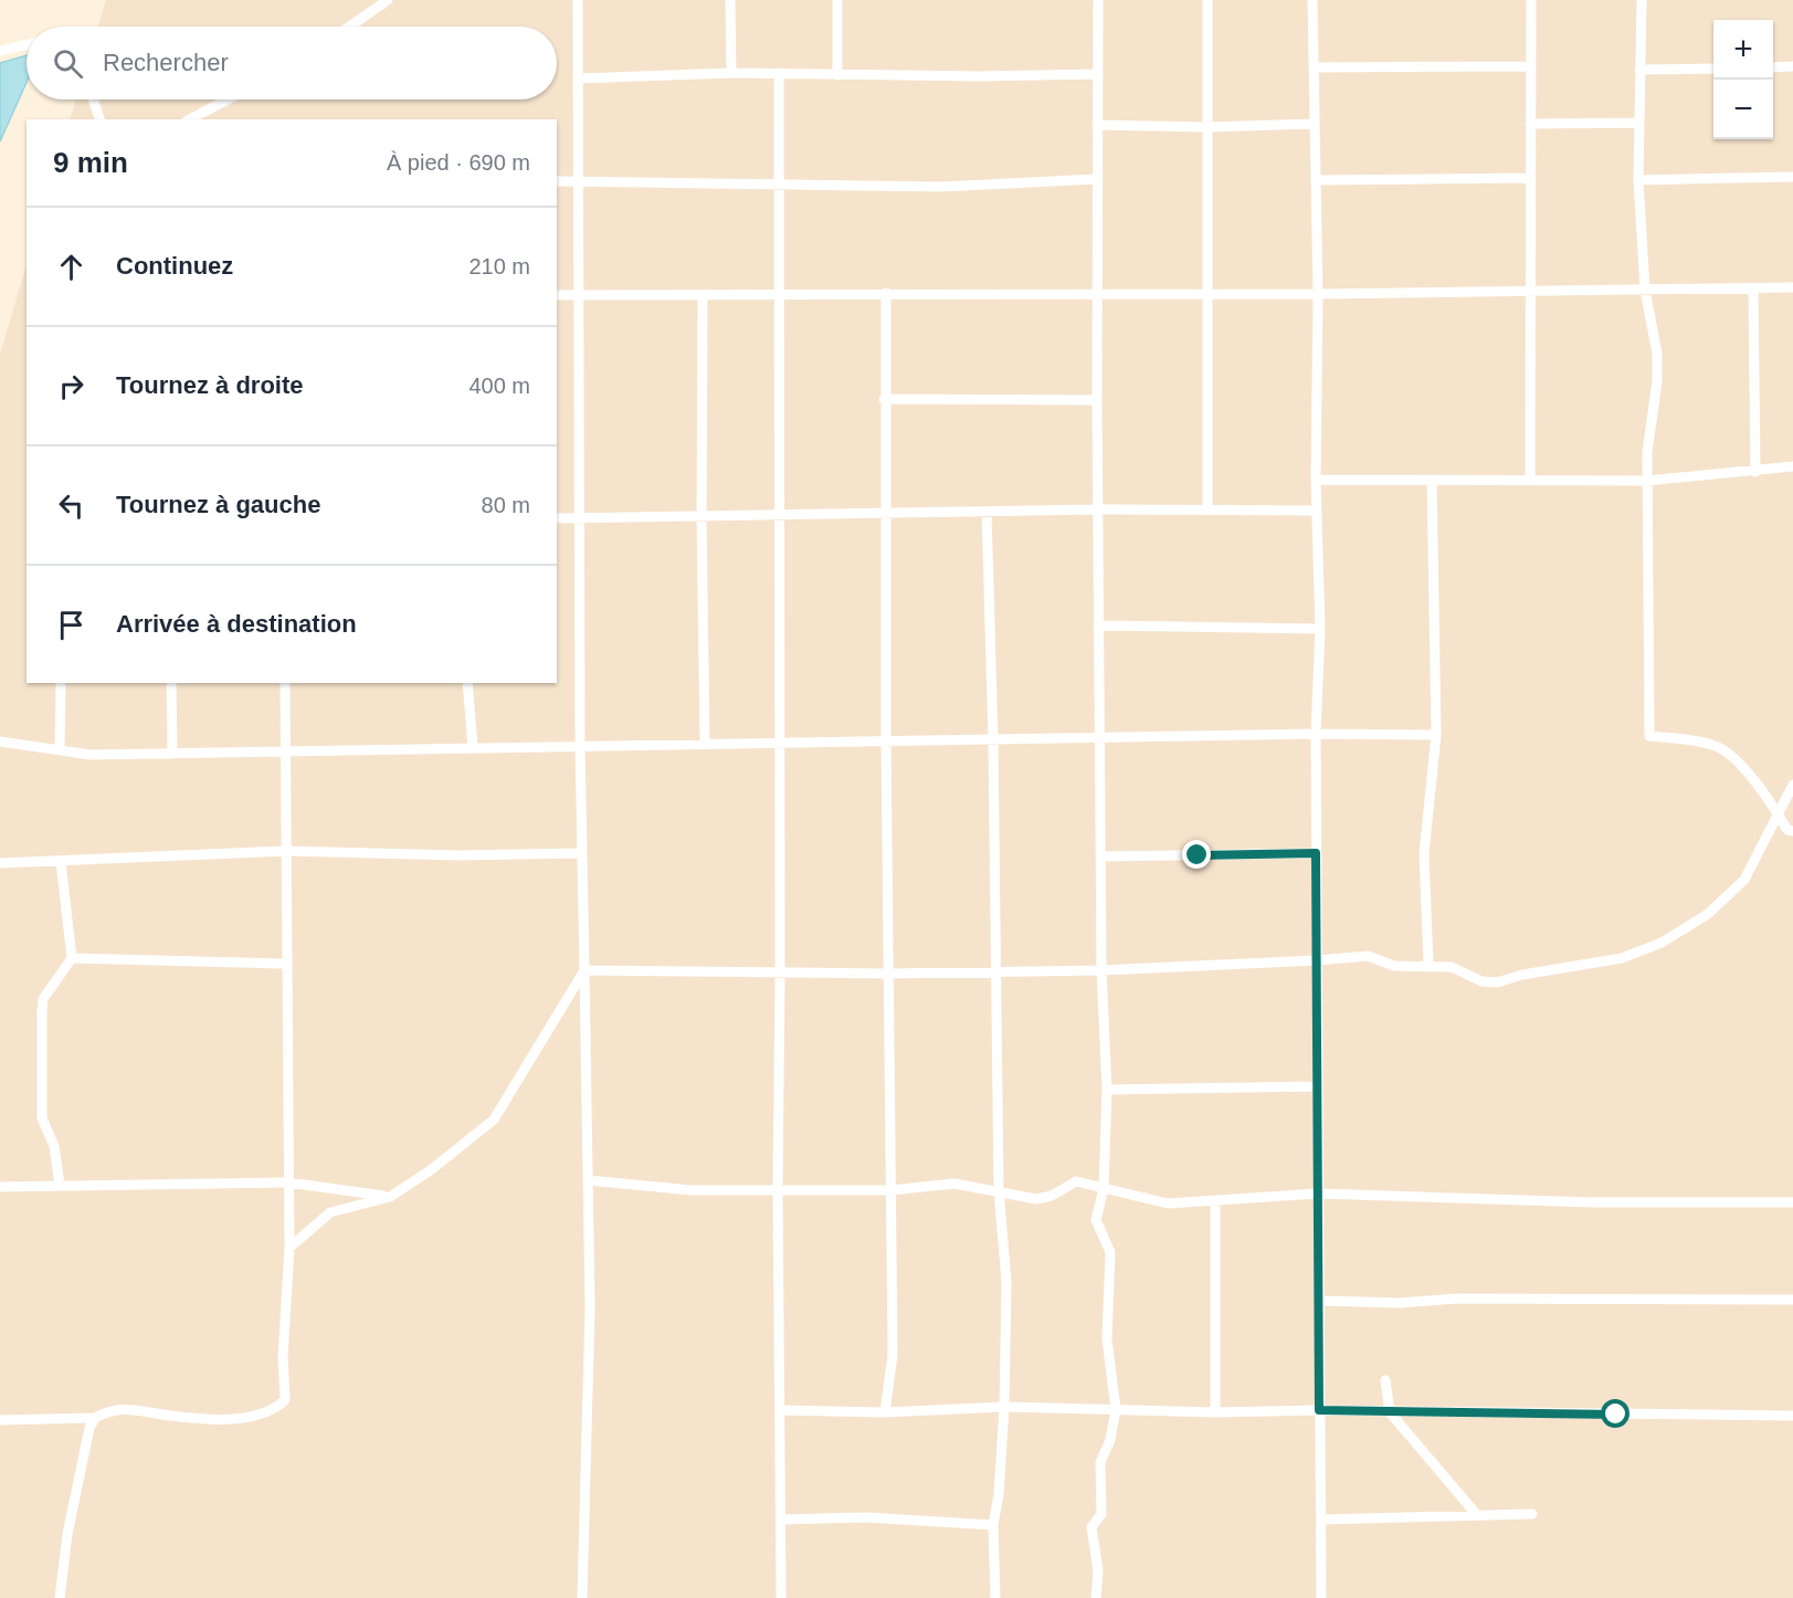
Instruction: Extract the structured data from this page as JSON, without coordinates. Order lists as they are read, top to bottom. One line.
{"page":{"map_buttons":["+","−"],"search":"Rechercher","heading":["9 min","À pied · 690 m"],"list":[["Continuez","210 m"],["Tournez à droite","400 m"],["Tournez à gauche","80 m"],"Arrivée à destination"]}}
